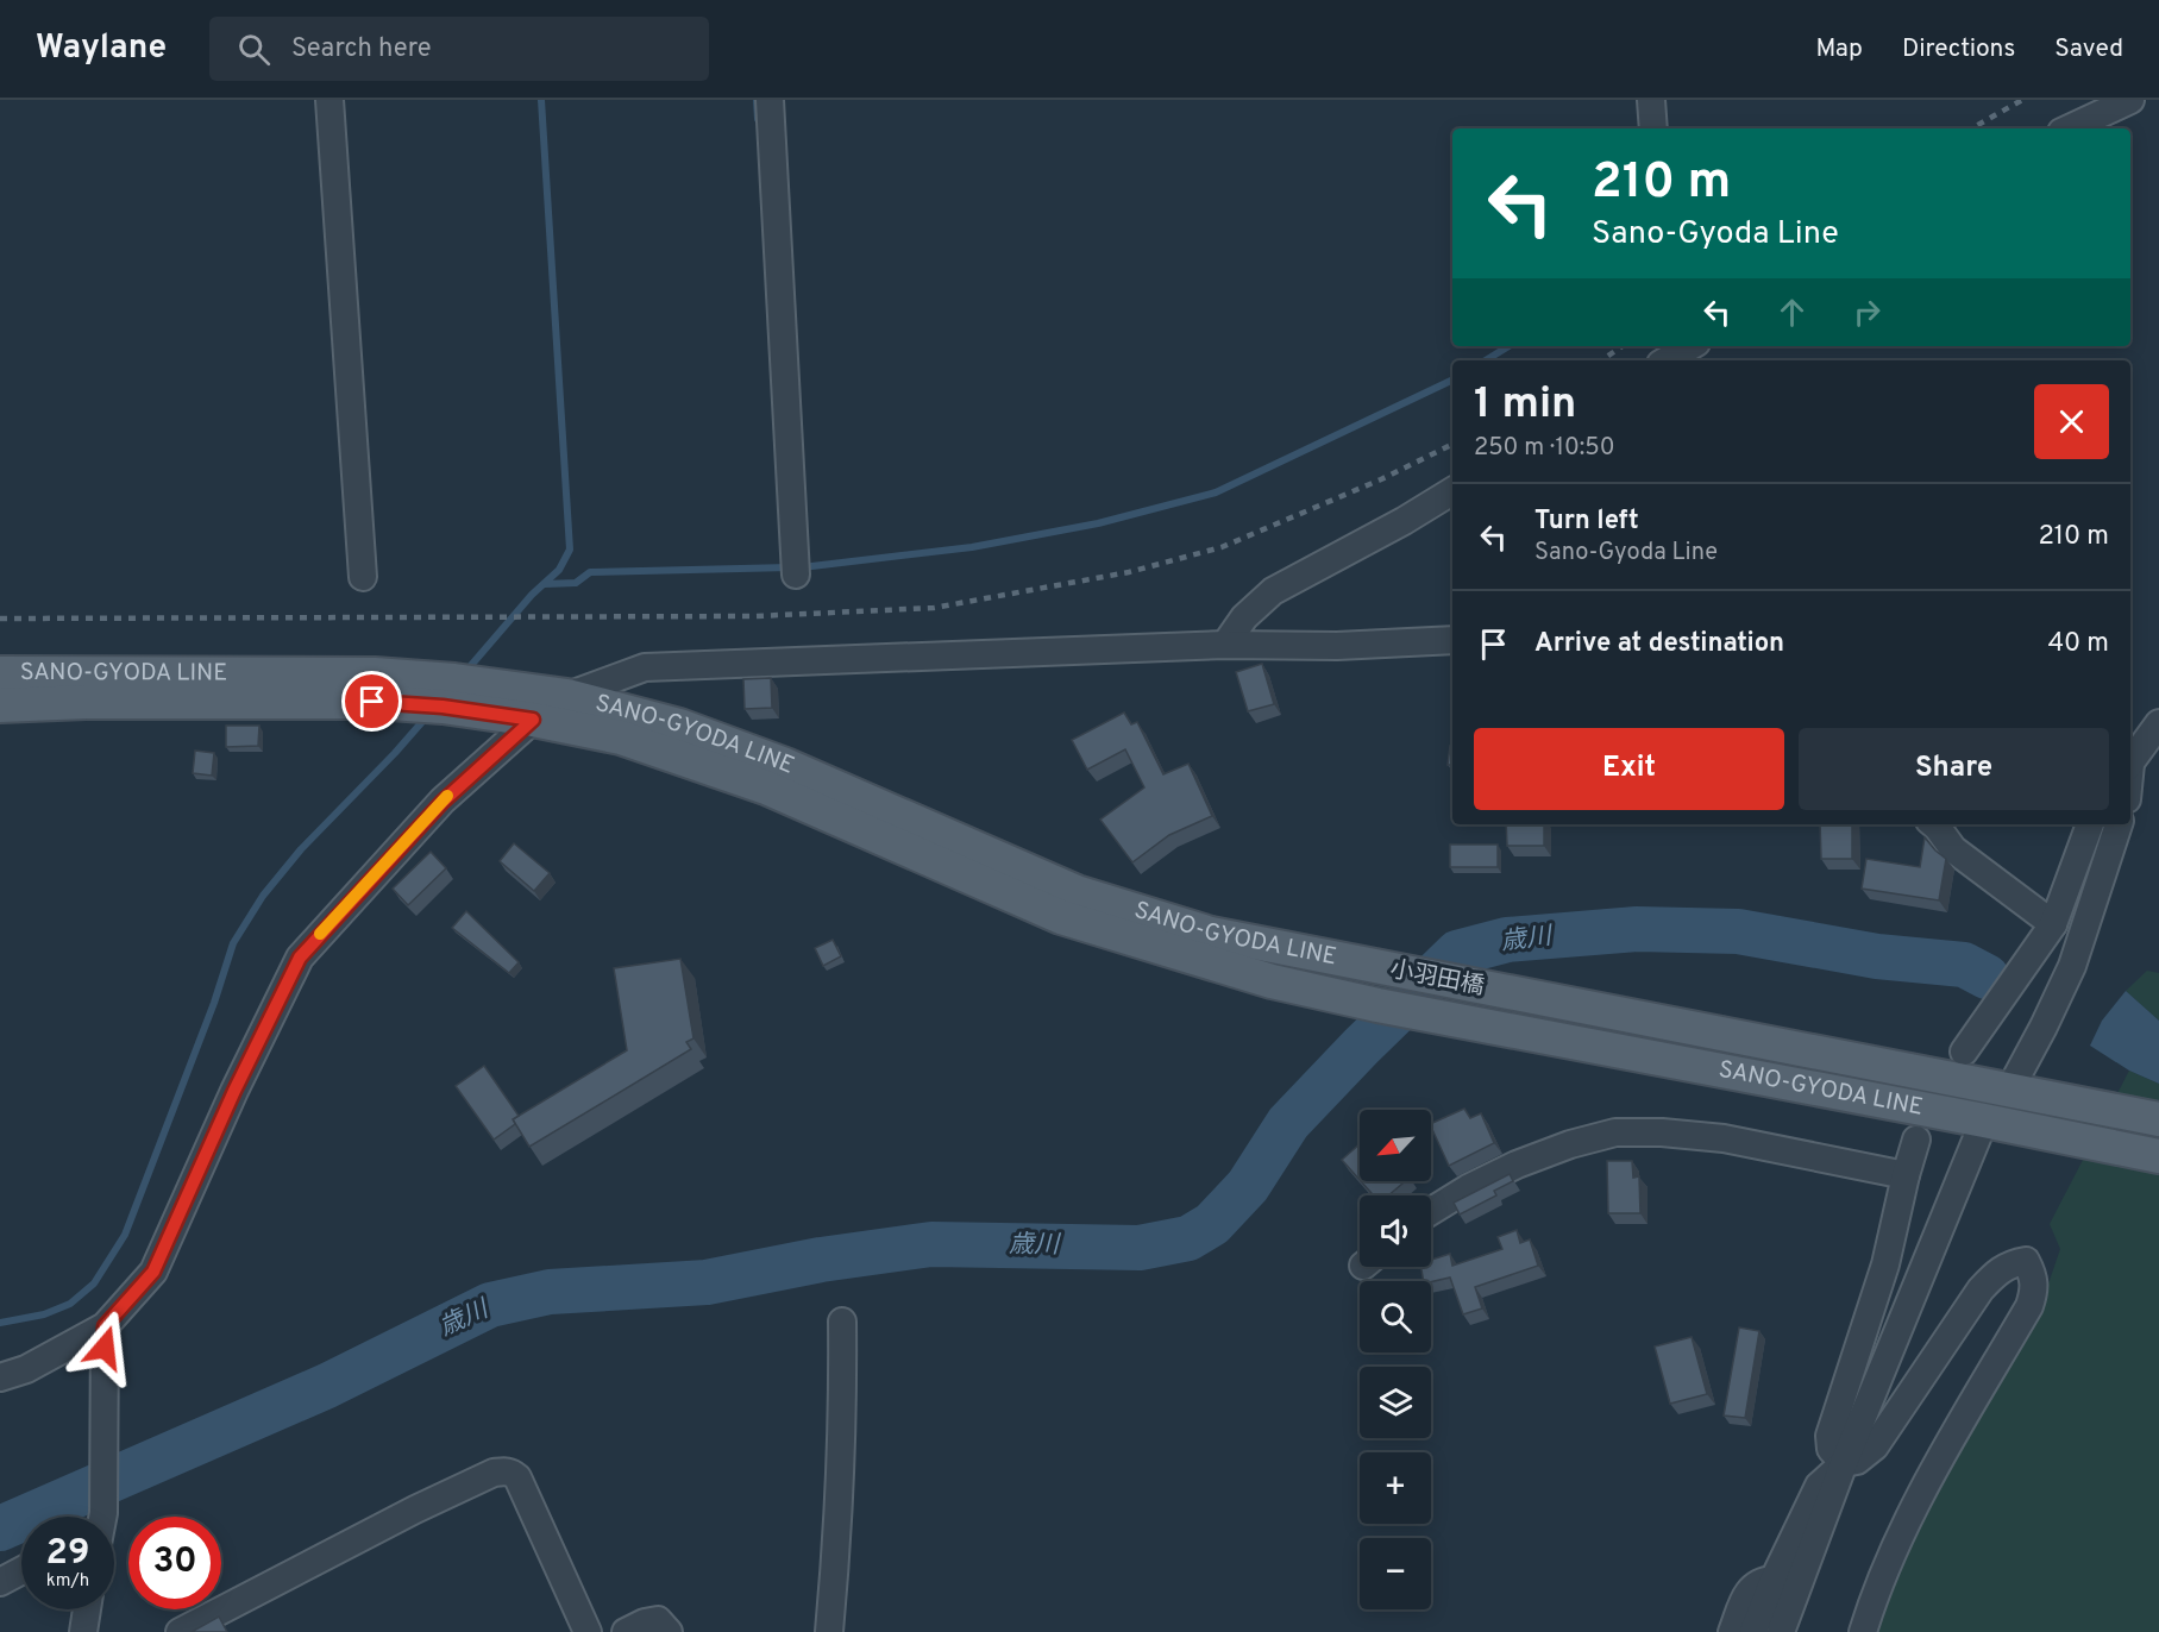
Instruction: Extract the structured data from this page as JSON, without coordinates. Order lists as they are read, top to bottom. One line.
{"streets":{"main road":["SANO-GYODA LINE","小羽田橋"]},"crossings":[["SANO-GYODA LINE","小羽田橋"]],"water":["歳川"],"north":"bottom left","page":{"header":"Waylane","search":"Search here","nav":["Map","Directions","Saved"],"turn":["210 m","Sano-Gyoda Line"],"heading":["1 min","250 m · 10:50"],"list":[{"name":"Turn left","note":"Sano-Gyoda Line","value":"210 m"},{"name":"Arrive at destination","value":"40 m"}],"buttons":["Exit","Share"],"map_buttons":["+","−"],"speed":"29 km/h","limit":"30"}}
